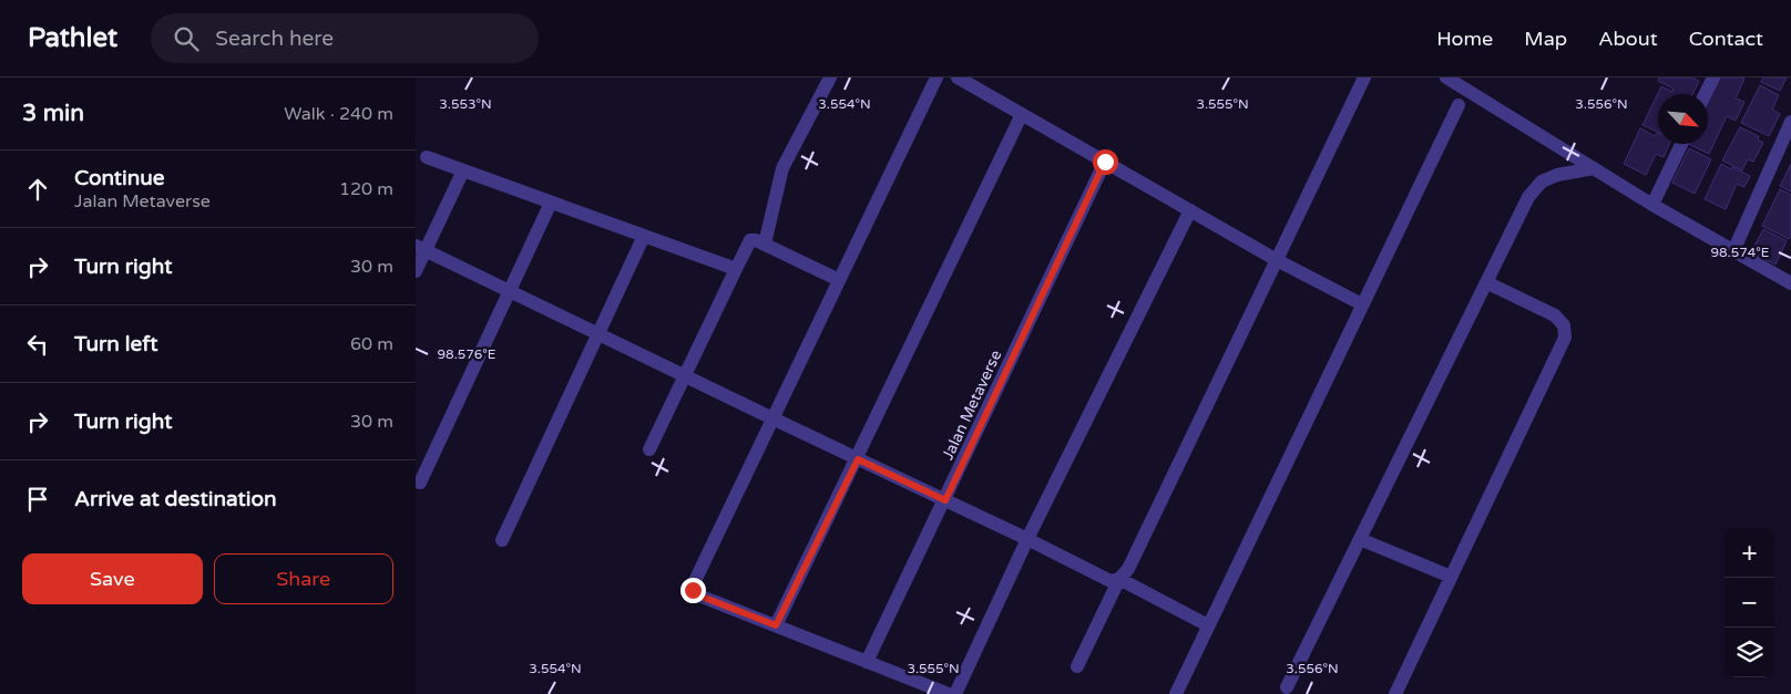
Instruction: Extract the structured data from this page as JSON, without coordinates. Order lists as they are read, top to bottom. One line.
{"streets":{"street":["Jalan Metaverse"]},"north":"bottom right","page":{"header":"Pathlet","search":"Search here","nav":["Home","Map","About","Contact"],"heading":["3 min","Walk · 240 m"],"list":[["Continue","Jalan Metaverse","120 m"],["Turn right","30 m"],["Turn left","60 m"],["Turn right","30 m"],"Arrive at destination"],"map_buttons":["+","−"],"buttons":["Save","Share"]},"coordinates":["3.553°N","3.554°N","3.555°N","3.556°N","98.574°E","98.576°E"]}
